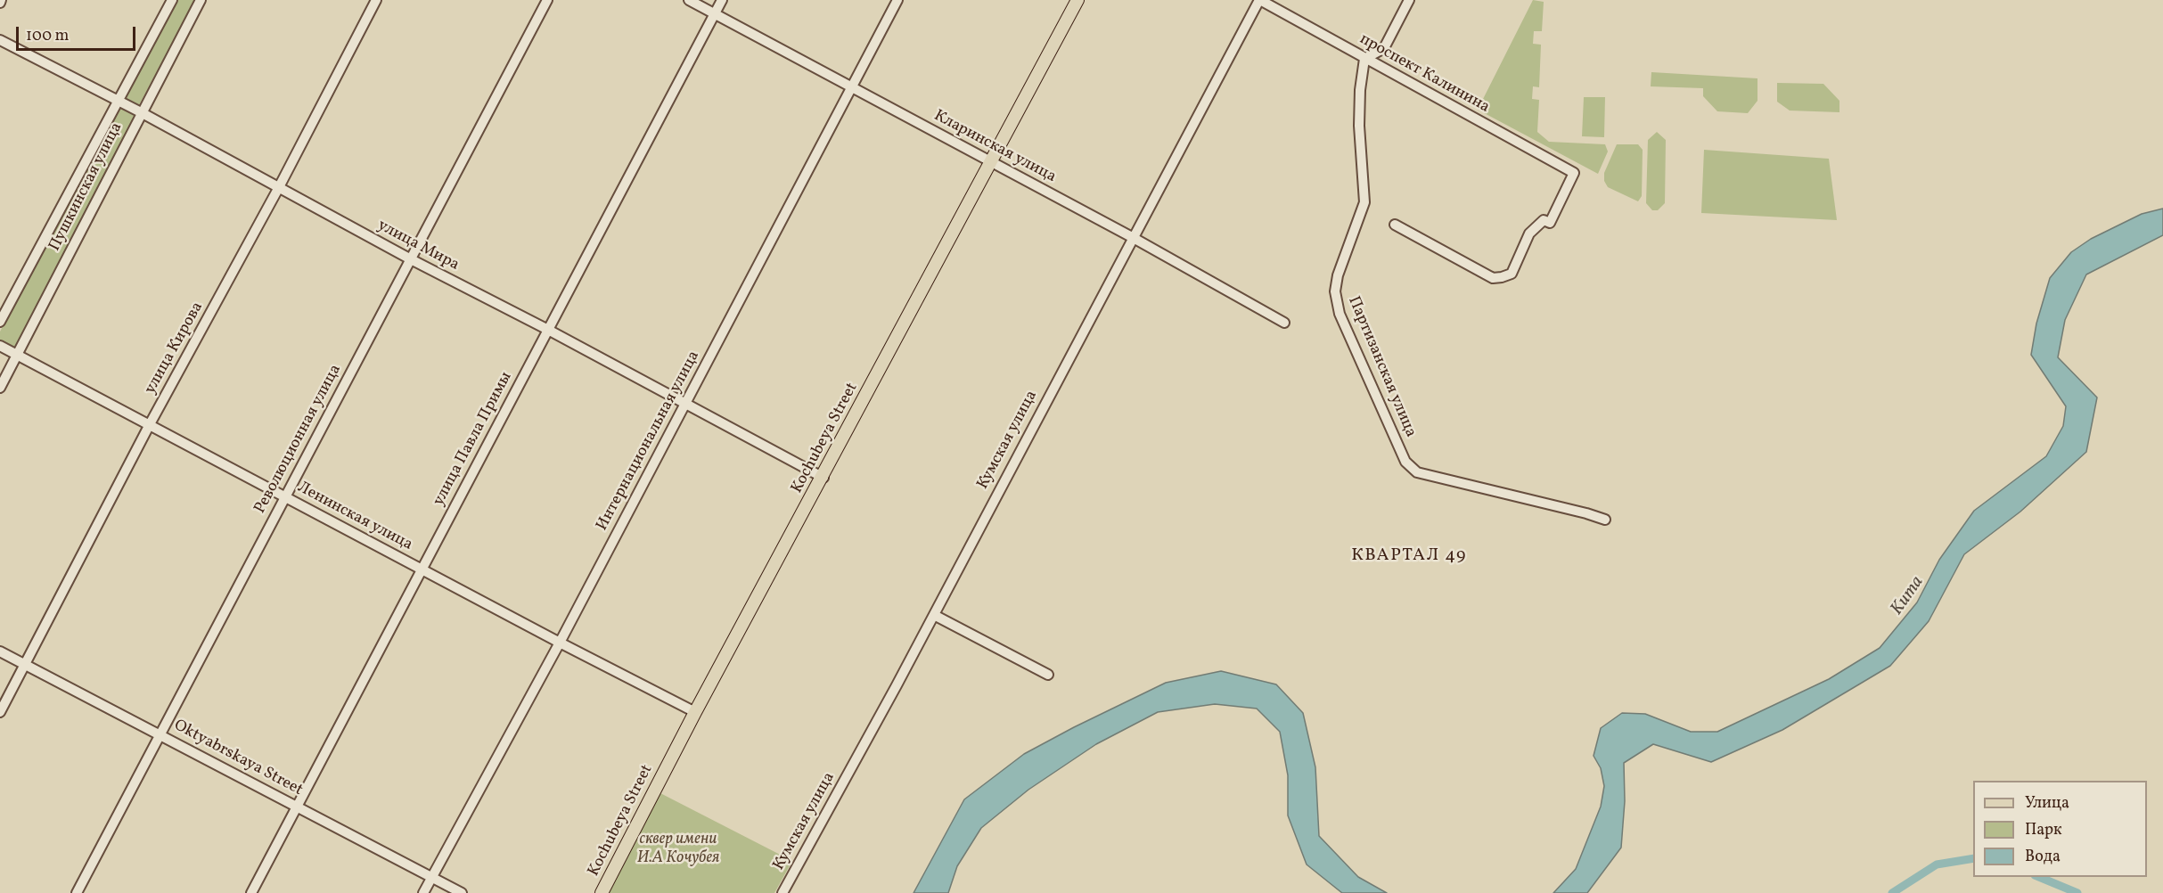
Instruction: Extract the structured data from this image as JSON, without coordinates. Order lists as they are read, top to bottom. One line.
{"streets":{"main road":["Kochubeya Street"],"street":["проспект Калинина","Кларинская улица","Пушкинская улица","улица Мира","улица Кирова","Партизанская улица","Революционная улица","улица Павла Примы","Кумская улица","Интернациональная улица","Ленинская улица","Oktyabrskaya Street"]},"crossings":[["проспект Калинина","Партизанская улица"],["проспект Калинина","Кумская улица"],["Кларинская улица","Kochubeya Street"],["Кларинская улица","улица Павла Примы"],["Кларинская улица","Кумская улица"],["Кларинская улица","Интернациональная улица"],["Пушкинская улица","улица Мира"],["Пушкинская улица","Ленинская улица"],["улица Мира","улица Кирова"],["улица Мира","Kochubeya Street"],["улица Мира","Революционная улица"],["улица Мира","улица Павла Примы"],["улица Мира","Интернациональная улица"],["улица Кирова","Ленинская улица"],["улица Кирова","Oktyabrskaya Street"],["Kochubeya Street","Ленинская улица"],["Революционная улица","Ленинская улица"],["Революционная улица","Oktyabrskaya Street"],["улица Павла Примы","Ленинская улица"],["улица Павла Примы","Oktyabrskaya Street"],["Интернациональная улица","Ленинская улица"],["Интернациональная улица","Oktyabrskaya Street"]],"districts":["КВАРТАЛ 49"],"water":["Kuma"],"parks":["сквер имени И.А Кочубея"],"legend":["Улица","Парк","Вода"],"scale_bar":"100 m"}
